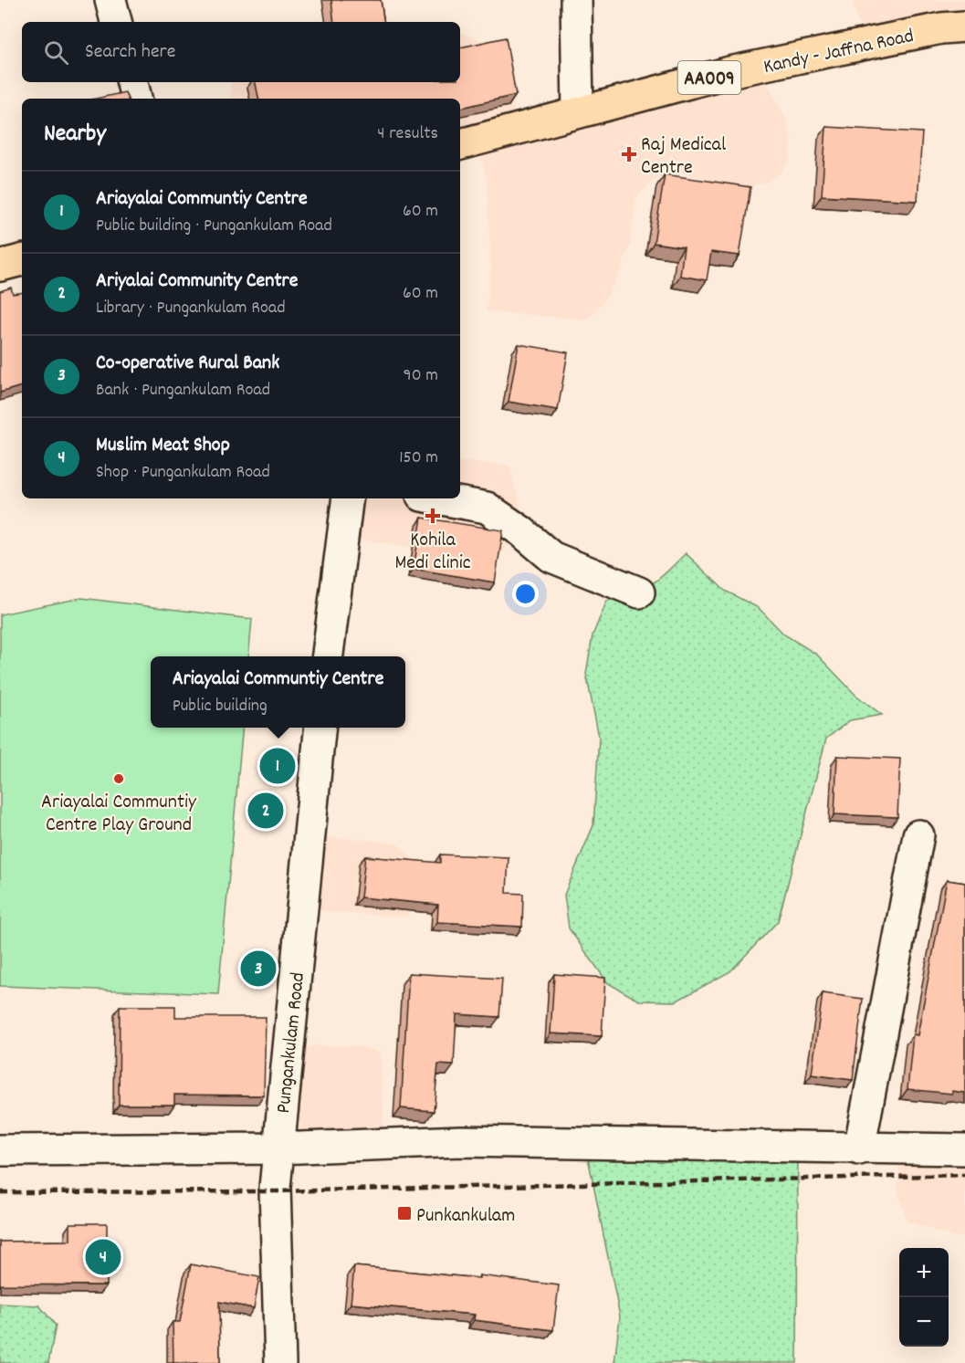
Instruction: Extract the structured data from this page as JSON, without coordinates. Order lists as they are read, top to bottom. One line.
{"streets":{"highway":["Kandy - Jaffna Road","AA009"],"street":["Pungankulam Road"]},"places":{"health":["Raj Medical Centre","Kohila Medi clinic"],"other":["Ariayalai Communtiy Centre Play Ground"],"transit":["Punkankulam"]},"page":{"search":"Search here","heading":["Nearby","4 results"],"list":[{"mark":"1","name":"Ariayalai Communtiy Centre","note":"Public building · Pungankulam Road","value":"60 m"},{"mark":"2","name":"Ariyalai Community Centre","note":"Library · Pungankulam Road","value":"60 m"},{"mark":"3","name":"Co-operative Rural Bank","note":"Bank · Pungankulam Road","value":"90 m"},{"mark":"4","name":"Muslim Meat Shop","note":"Shop · Pungankulam Road","value":"150 m"}],"popup":["Ariayalai Communtiy Centre","Public building"],"pins":["1","2","3","4"],"map_buttons":["+","−"]}}
